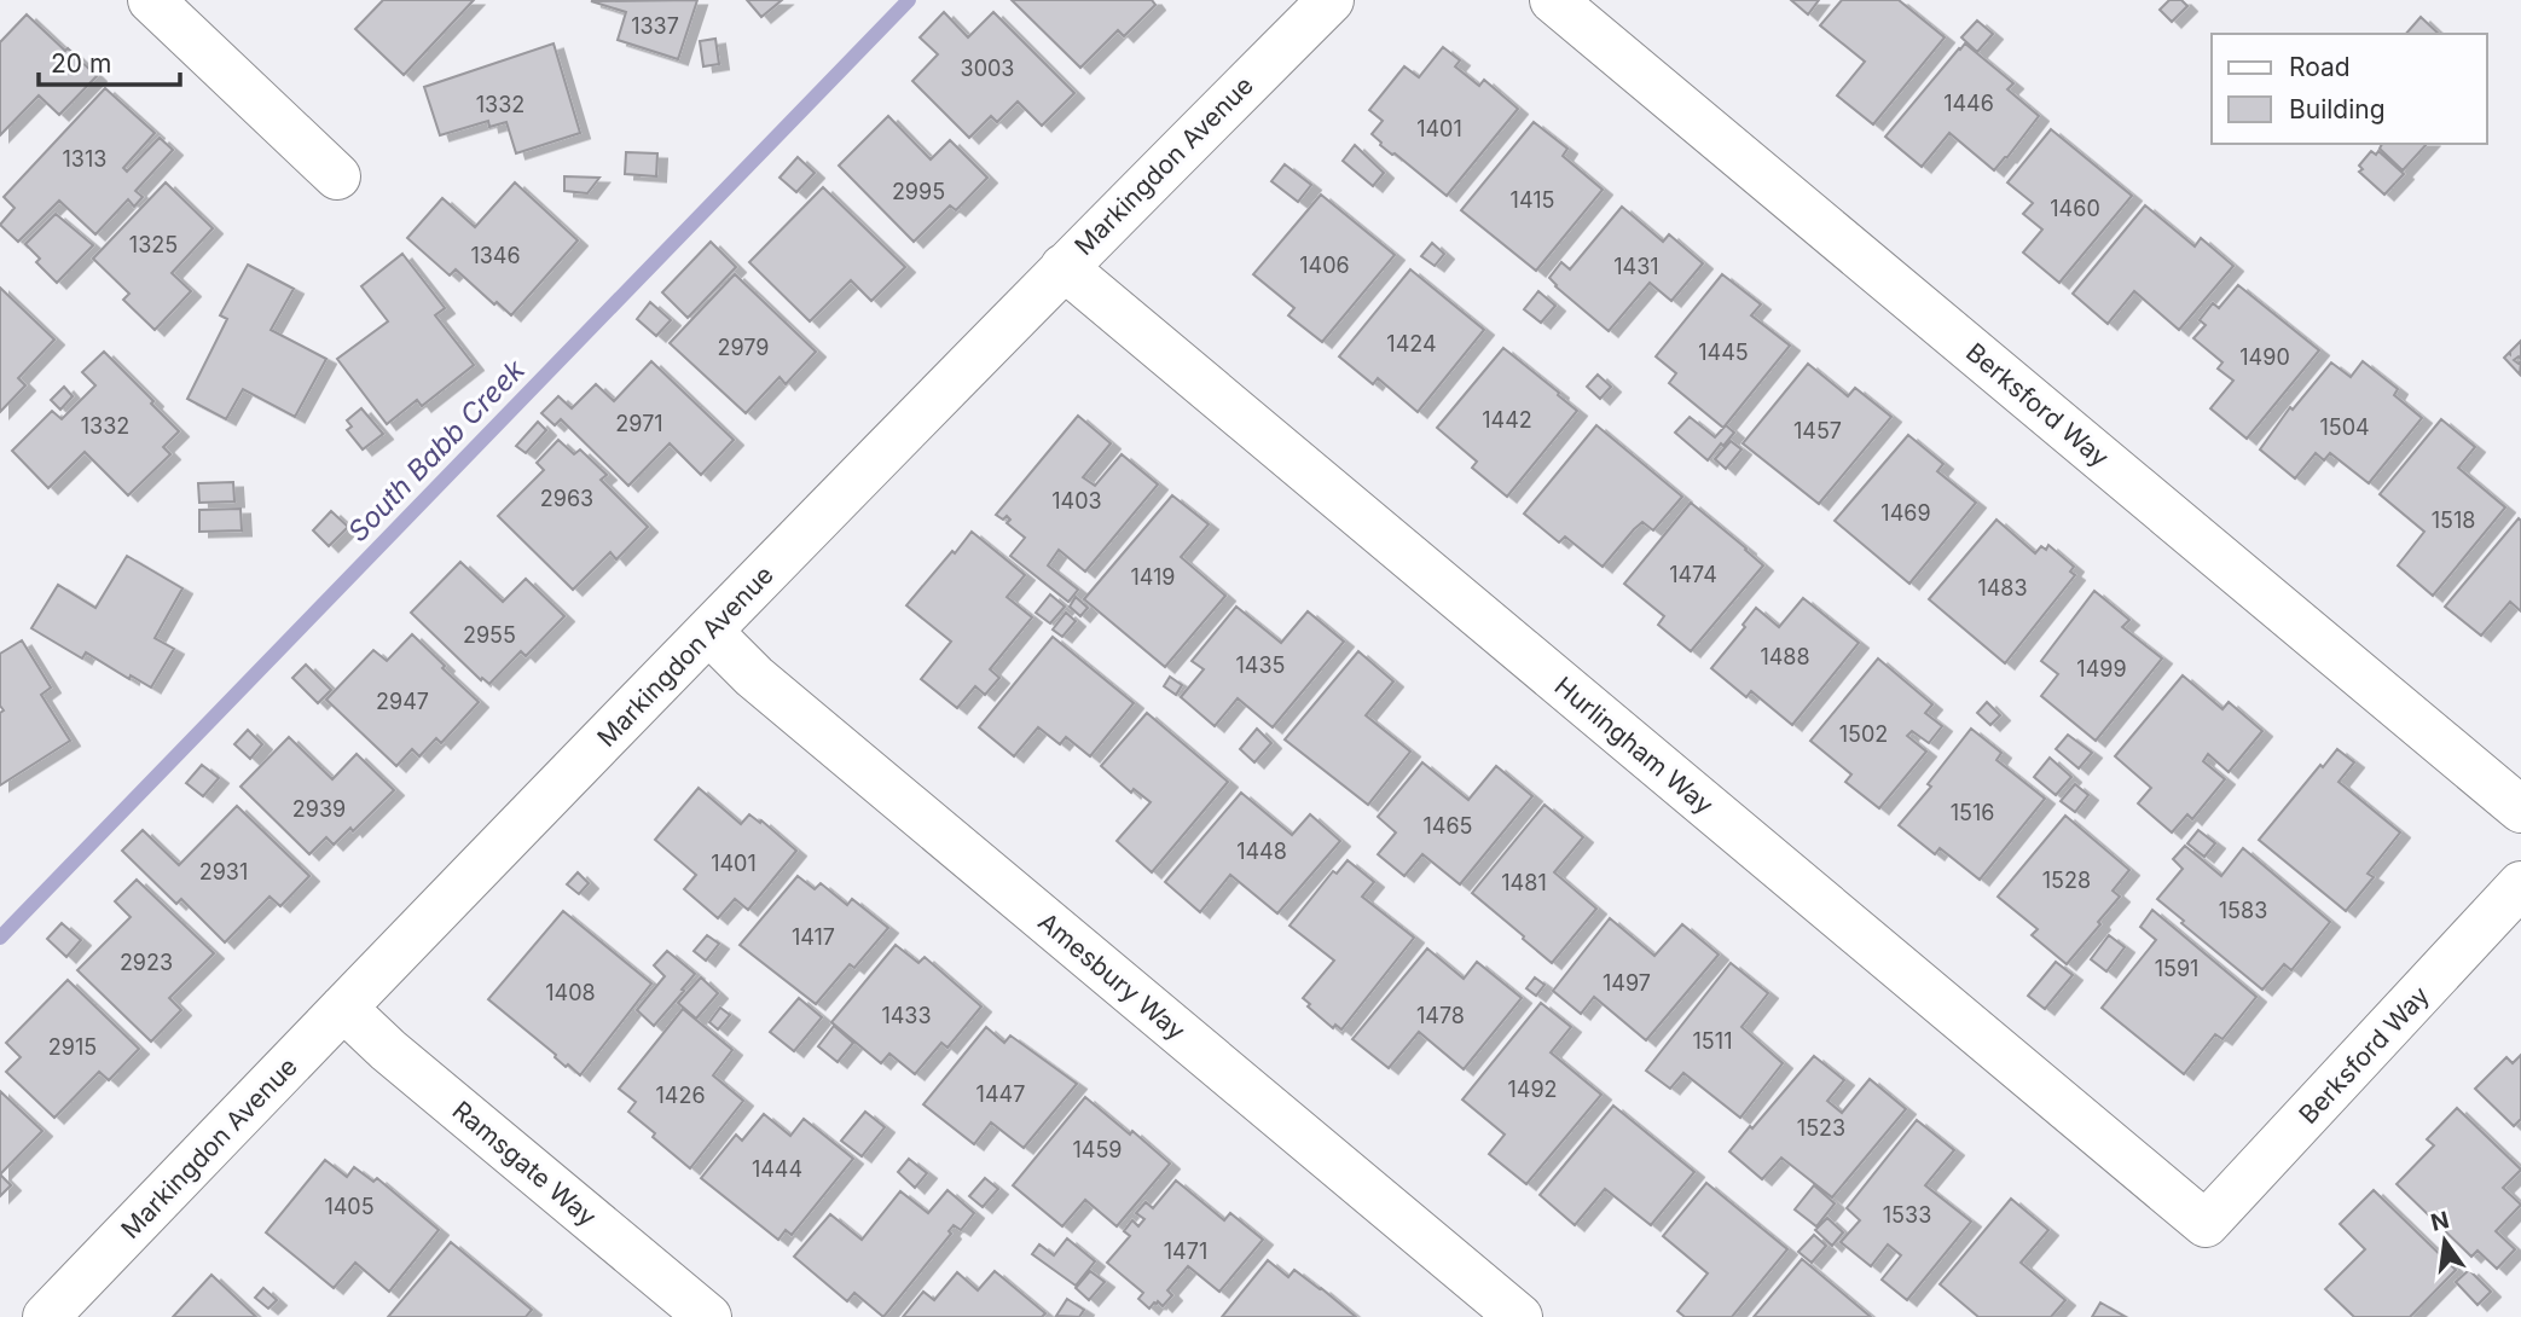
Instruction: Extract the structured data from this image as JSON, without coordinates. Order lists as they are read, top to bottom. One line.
{"streets":{"street":["Markingdon Avenue","Berksford Way","Hurlingham Way","Amesbury Way","Ramsgate Way"]},"crossings":[["Markingdon Avenue","Hurlingham Way"],["Markingdon Avenue","Amesbury Way"],["Markingdon Avenue","Ramsgate Way"],["Berksford Way","Hurlingham Way"]],"water":["South Babb Creek"],"house_numbers":["1337","3003","1446","1332","1401","1313","2995","1415","1460","1325","1346","1406","1431","1424","2979","1445","1490","1442","2971","1332","1504","1457","2963","1403","1469","1518","1474","1419","1483","2955","1488","1435","1499","2947","1502","2939","1516","1465","1448","1401","2931","1528","1481","1583","1417","2923","1591","1497","1408","1433","1478","1511","2915","1492","1447","1426","1523","1459","1444","1405","1533","1471"],"legend":["Road","Building"],"scale_bar":"20 m","north":"top"}
